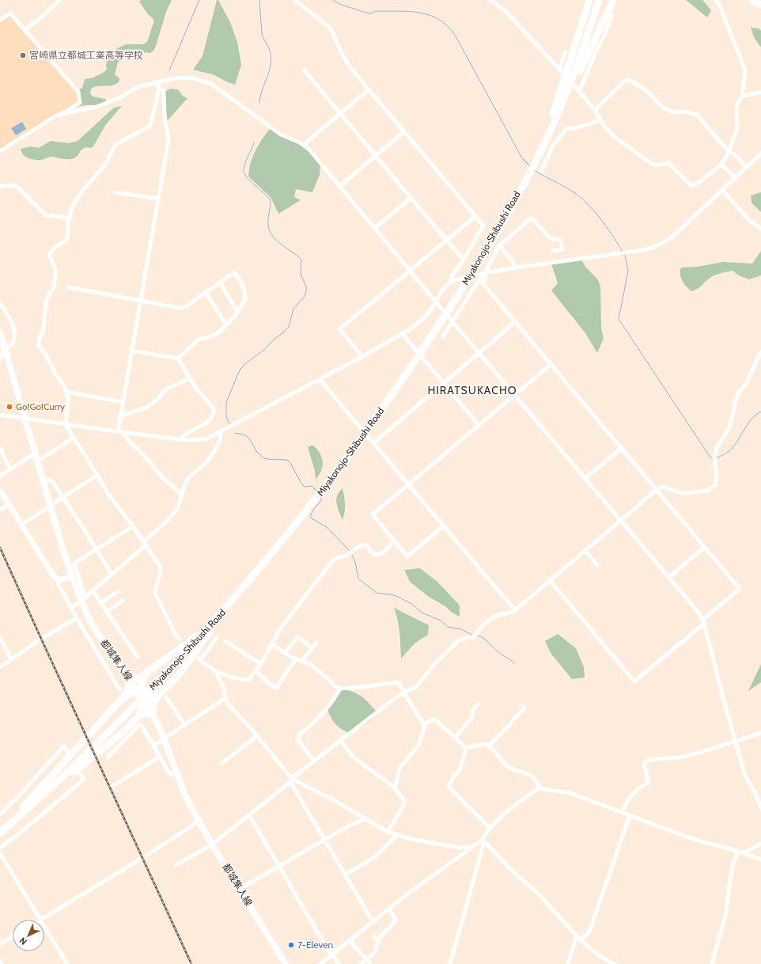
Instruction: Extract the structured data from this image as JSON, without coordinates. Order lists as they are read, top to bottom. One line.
{"streets":{"highway":["Miyakonojo-Shibushi Road"],"main road":["都城隼人線"]},"districts":["HIRATSUKACHO"],"places":["宮崎県立都城工業高等学校","Go!Go!Curry","7-Eleven"],"north":"bottom left"}
